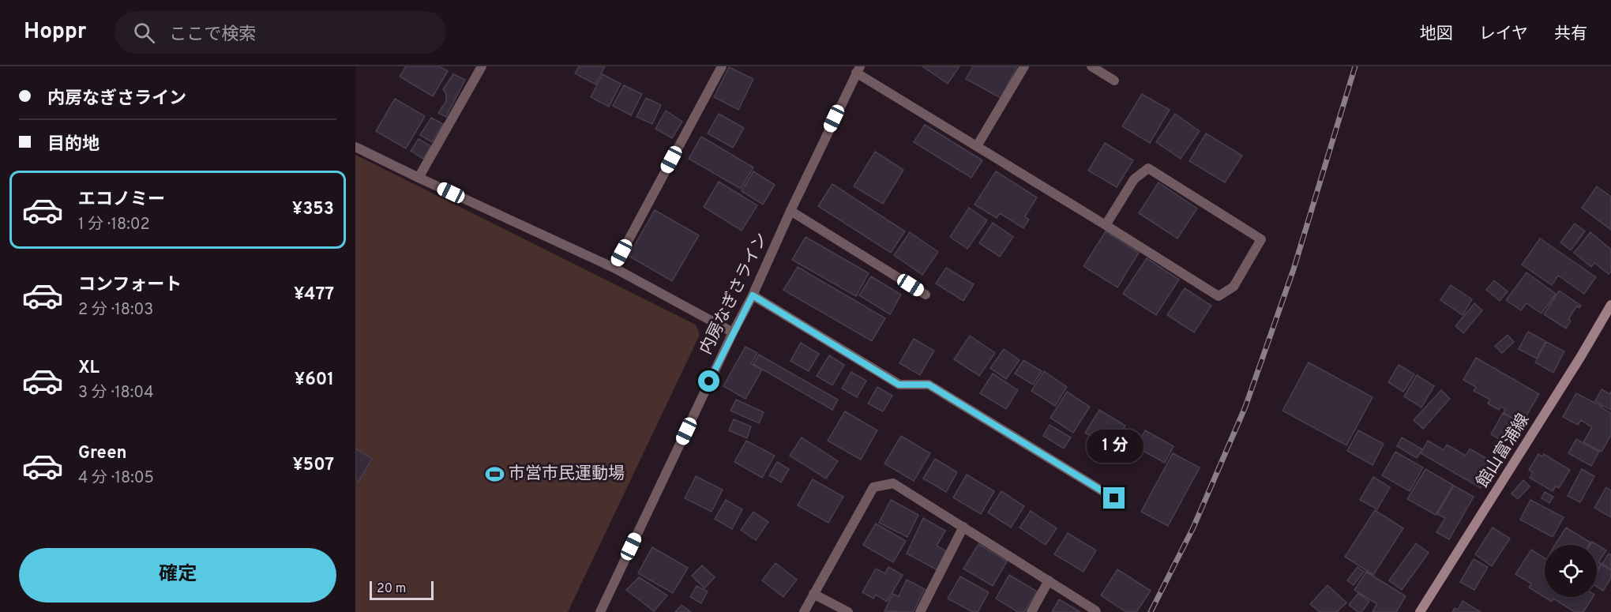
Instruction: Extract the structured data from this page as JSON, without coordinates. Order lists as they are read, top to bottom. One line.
{"streets":{"main road":["館山富浦線"],"street":["内房なぎさライン"]},"places":{"sports":["市営市民運動場"]},"scale_bar":"20 m","page":{"header":"Hoppr","search":"ここで検索","nav":["地図","レイヤ","共有"],"banner":["内房なぎさライン","目的地"],"list":[{"name":"エコノミー","note":"1 分 · 18:02","value":"¥353"},{"name":"コンフォート","note":"2 分 · 18:03","value":"¥477"},{"name":"XL","note":"3 分 · 18:04","value":"¥601"},{"name":"Green","note":"4 分 · 18:05","value":"¥507"}],"bubble":"1 分","buttons":"確定","scale":"20 m"}}
